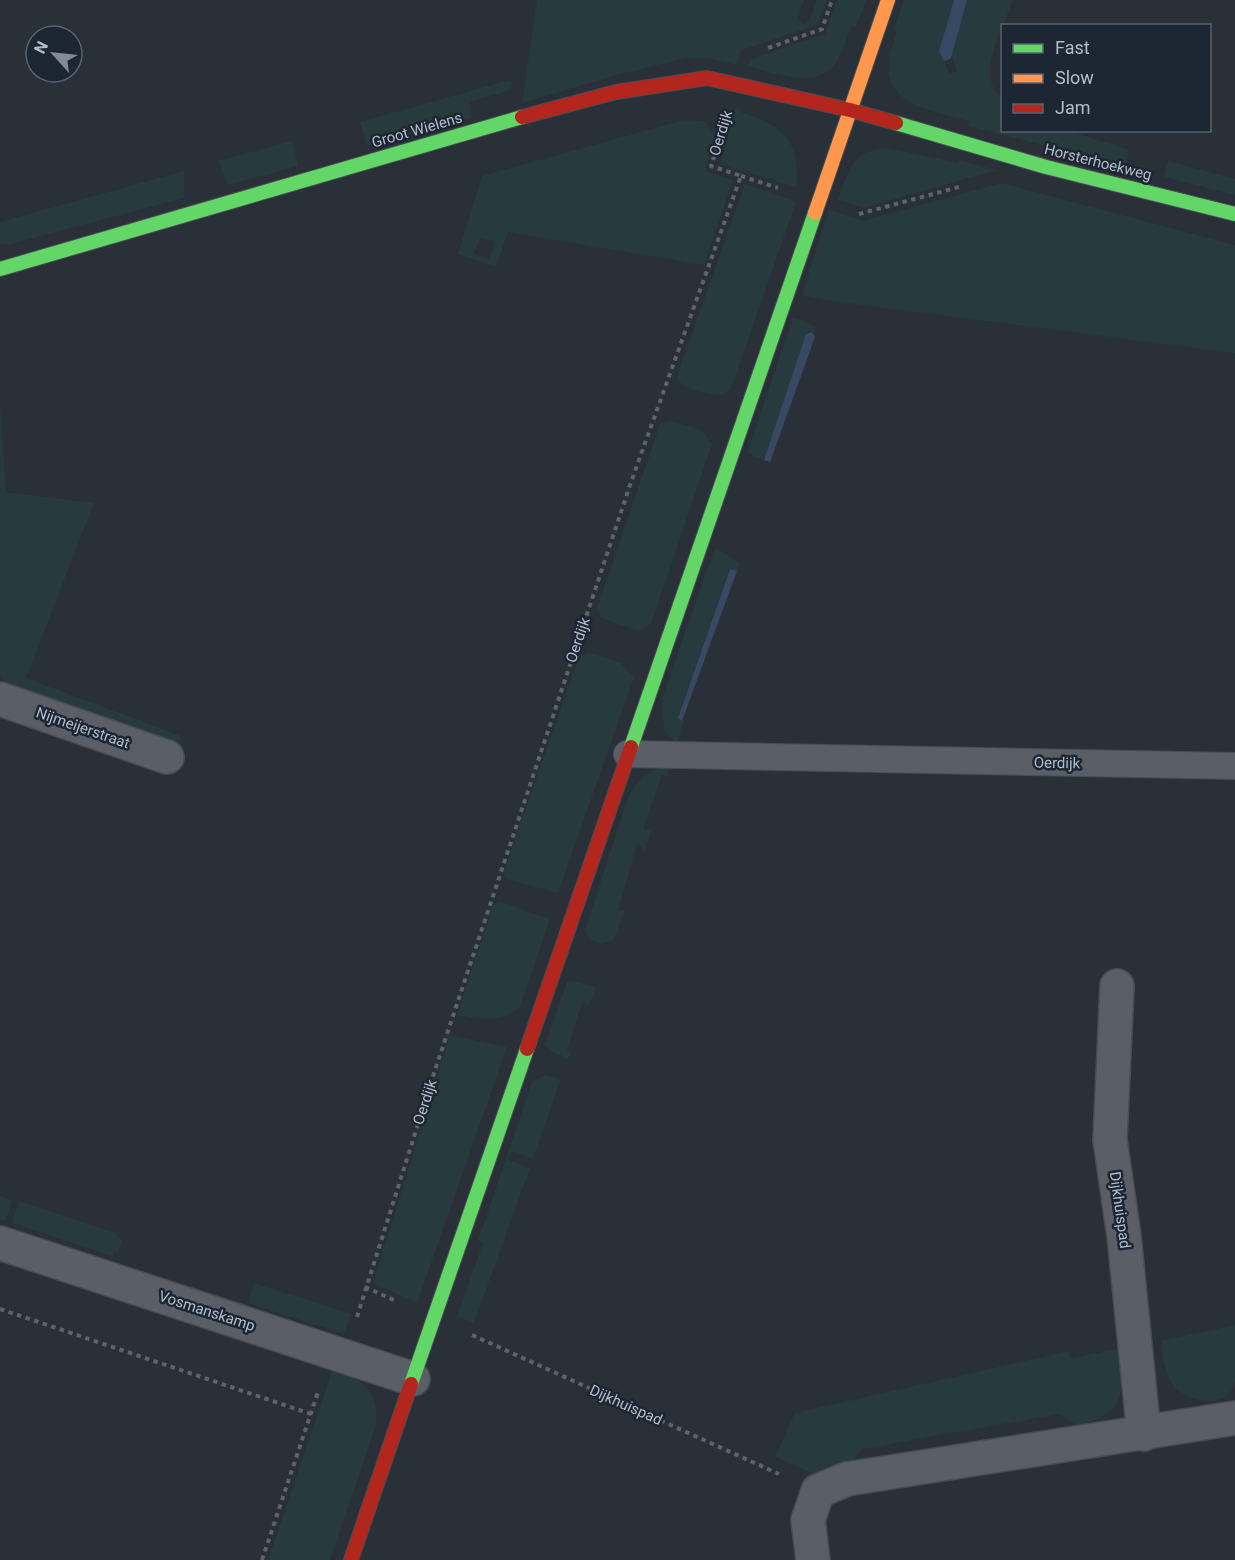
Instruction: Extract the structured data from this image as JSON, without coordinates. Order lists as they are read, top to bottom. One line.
{"streets":{"street":["Groot Wielens","Horsterhoekweg","Nijmeijerstraat","Dijkhuispad","Vosmanskamp"],"lane":["Oerdijk"]},"crossings":[["Groot Wielens","Oerdijk"],["Groot Wielens","Horsterhoekweg"],["Oerdijk","Vosmanskamp"]],"legend":["Fast","Slow","Jam"],"north":"top left"}
